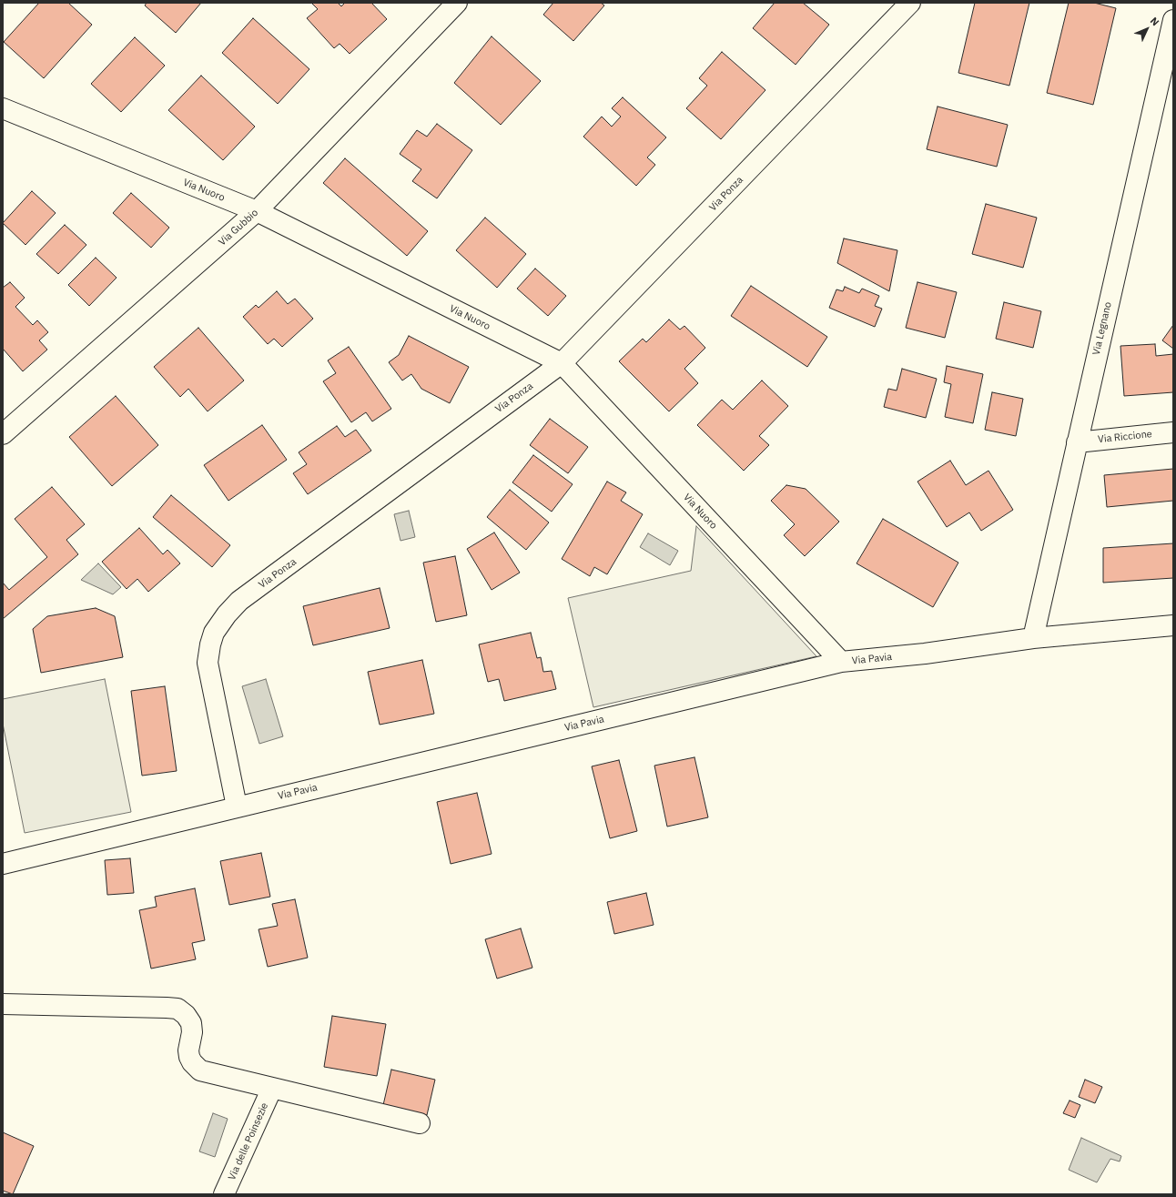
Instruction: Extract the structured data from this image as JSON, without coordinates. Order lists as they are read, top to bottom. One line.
{"streets":{"street":["Via Nuoro","Via Ponza","Via Gubbio","Via Legnano","Via Riccione","Via Pavia","Via delle Poinsezie"]},"crossings":[["Via Nuoro","Via Ponza"],["Via Nuoro","Via Gubbio"],["Via Nuoro","Via Pavia"],["Via Ponza","Via Pavia"],["Via Legnano","Via Riccione"],["Via Legnano","Via Pavia"]],"north":"top right"}
